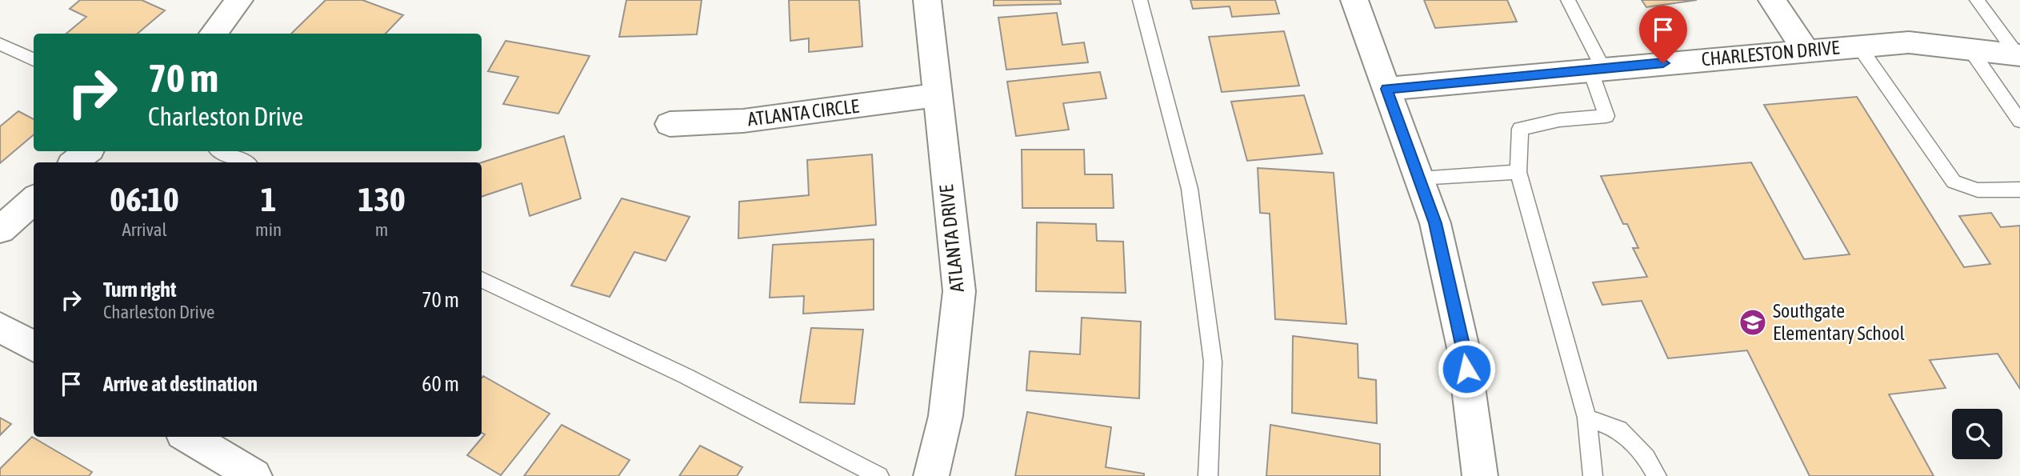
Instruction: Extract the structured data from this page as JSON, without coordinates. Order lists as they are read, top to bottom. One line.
{"streets":{"street":["CHARLESTON DRIVE","ATLANTA CIRCLE","ATLANTA DRIVE"]},"crossings":[["ATLANTA CIRCLE","ATLANTA DRIVE"]],"places":{"school or university":["Southgate Elementary School"]},"page":{"turn":["70 m","Charleston Drive"],"eta":["06:10","Arrival","1","min","130","m"],"list":[{"name":"Turn right","note":"Charleston Drive","value":"70 m"},{"name":"Arrive at destination","value":"60 m"}]}}
